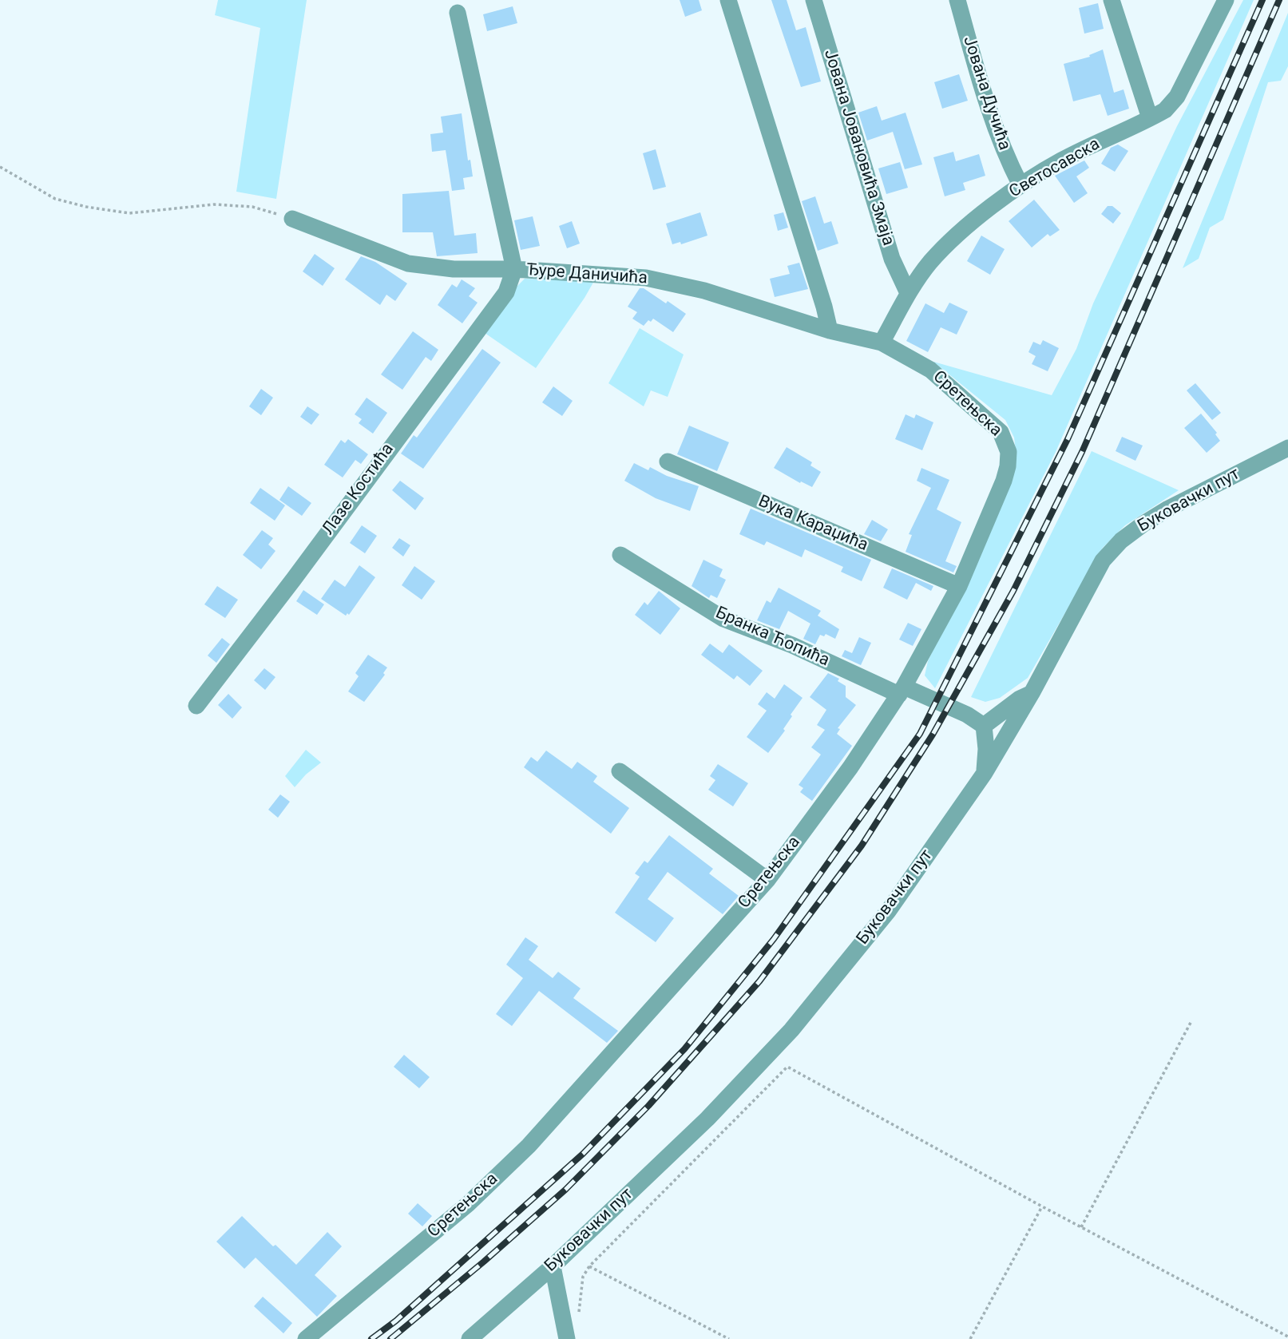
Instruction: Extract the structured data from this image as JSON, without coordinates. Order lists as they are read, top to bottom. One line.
{"streets":{"street":["Јована Дучића","Јована Јовановића Змаја","Светосавска","Ђуре Даничића","Сретењска","Лазе Костића","Буковачки пут","Вука Караџића","Бранка Ћопића"]},"crossings":[["Јована Дучића","Светосавска"],["Јована Јовановића Змаја","Светосавска"],["Светосавска","Ђуре Даничића"],["Светосавска","Сретењска"],["Ђуре Даничића","Сретењска"],["Ђуре Даничића","Лазе Костића"],["Сретењска","Вука Караџића"],["Сретењска","Бранка Ћопића"]]}
